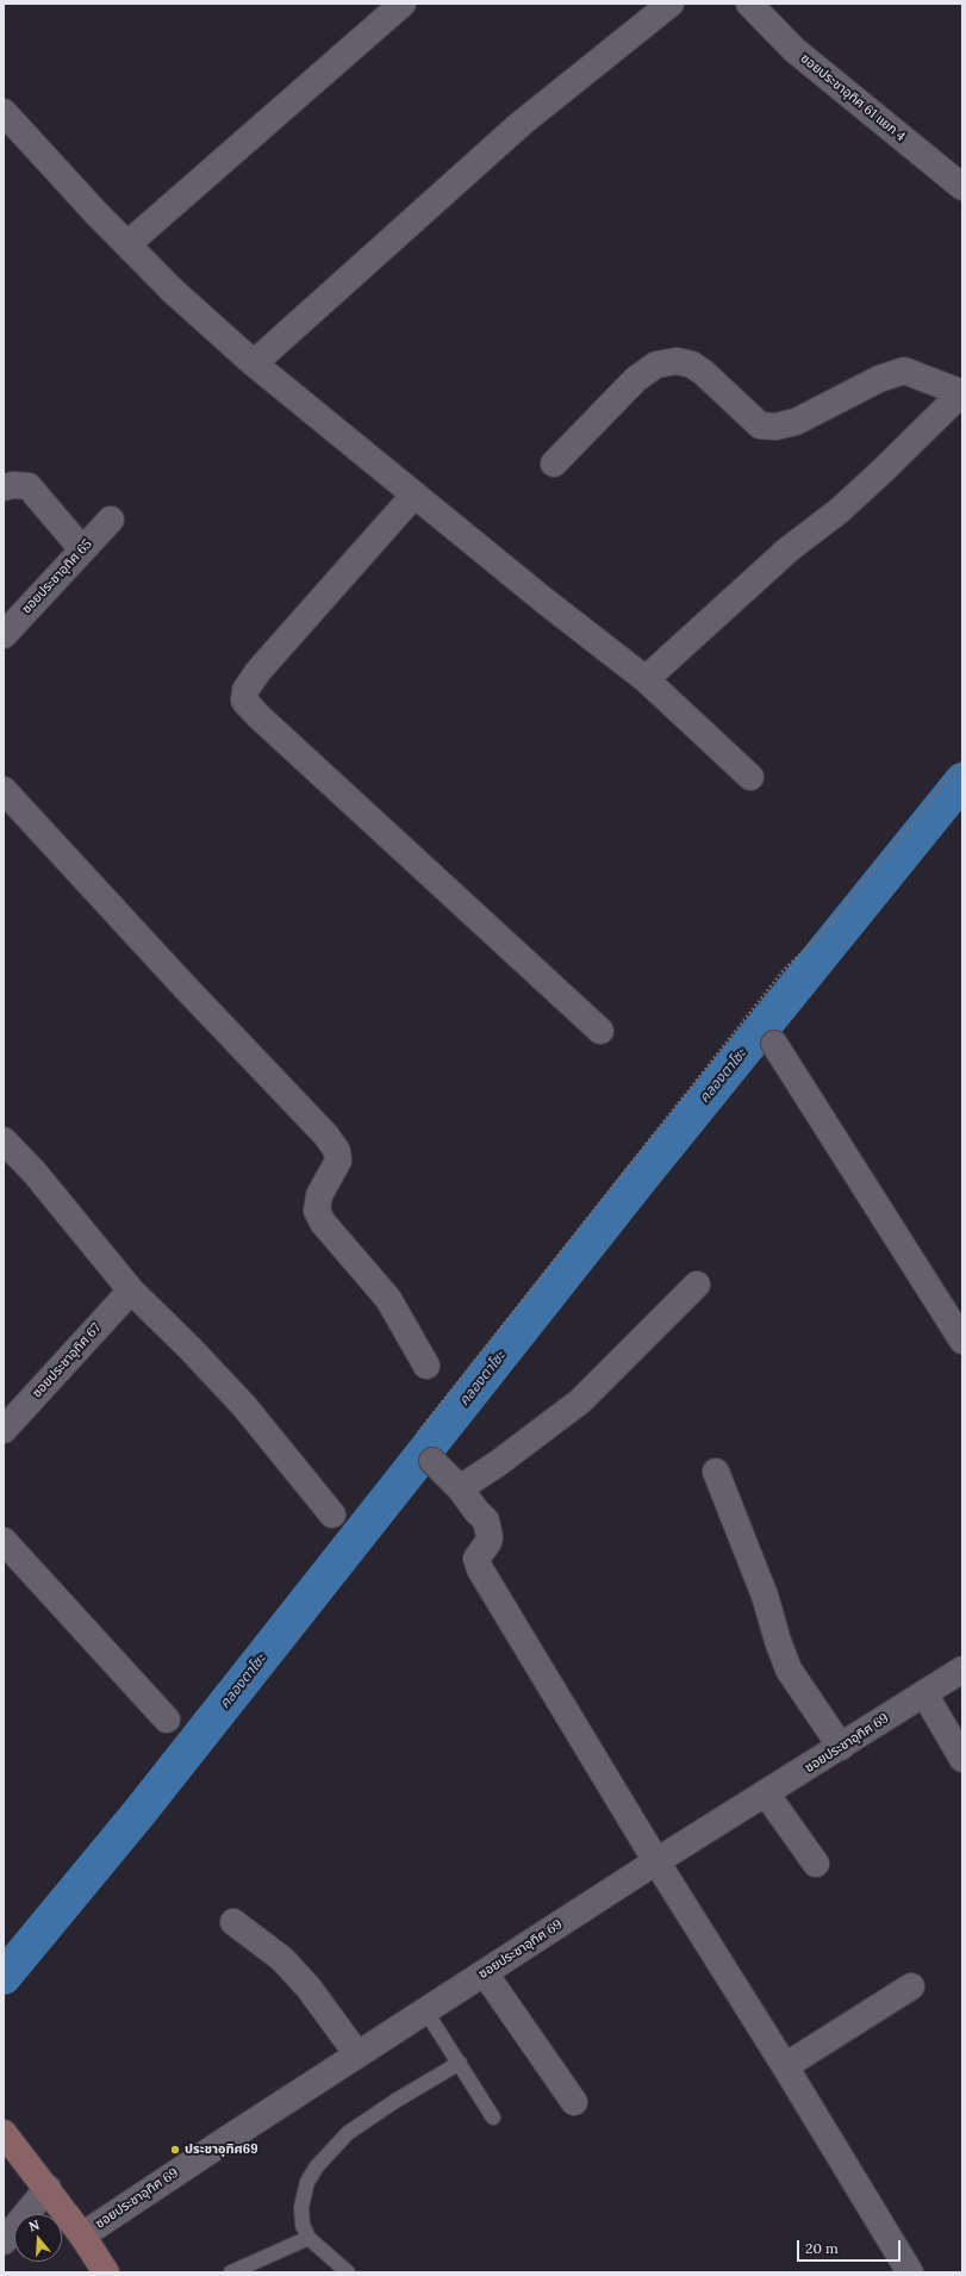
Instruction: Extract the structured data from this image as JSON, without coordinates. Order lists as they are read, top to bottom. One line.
{"streets":{"street":["ซอยประชาอุทิศ 61 แยก 4","ซอยประชาอุทิศ 65","ซอยประชาอุทิศ 67","ซอยประชาอุทิศ 69"]},"water":["คลองตาโซะ"],"places":["ประชาอุทิศ69"],"scale_bar":"20 m","north":"top"}
